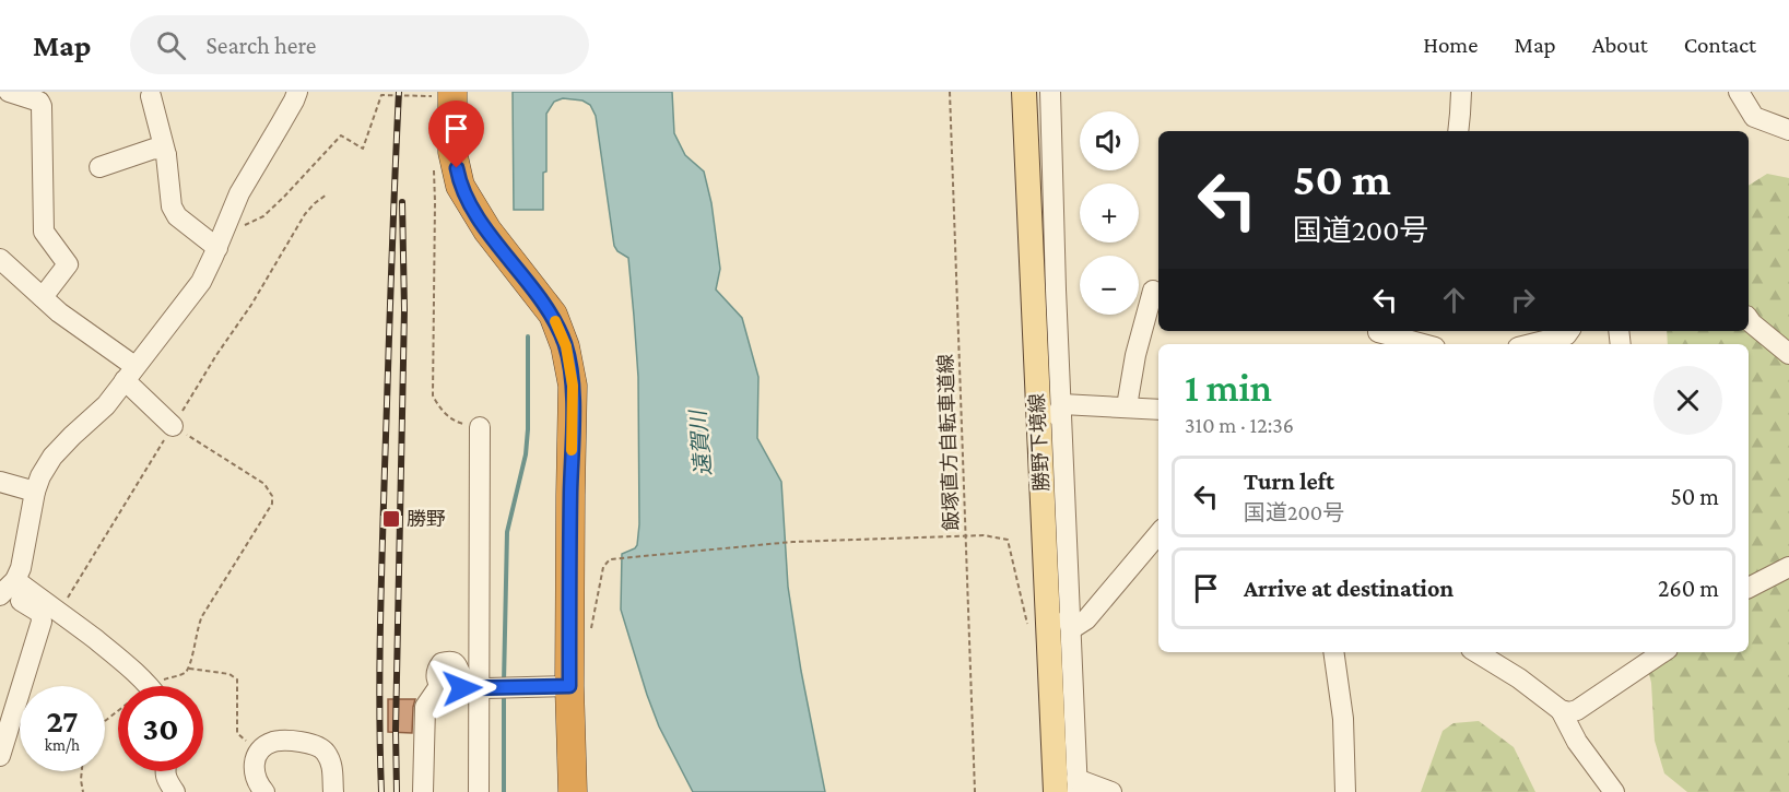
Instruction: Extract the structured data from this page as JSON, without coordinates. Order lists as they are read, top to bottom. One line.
{"streets":{"main road":["勝野下境線"],"path":["飯塚直方自転車道線"]},"water":["遠賀川"],"places":{"transit":["勝野"]},"page":{"header":"Map","search":"Search here","nav":["Home","Map","About","Contact"],"map_buttons":["+","−"],"turn":["50 m","国道200号"],"heading":["1 min","310 m · 12:36"],"list":[{"name":"Turn left","note":"国道200号","value":"50 m"},{"name":"Arrive at destination","value":"260 m"}],"speed":"27 km/h","limit":"30"}}
